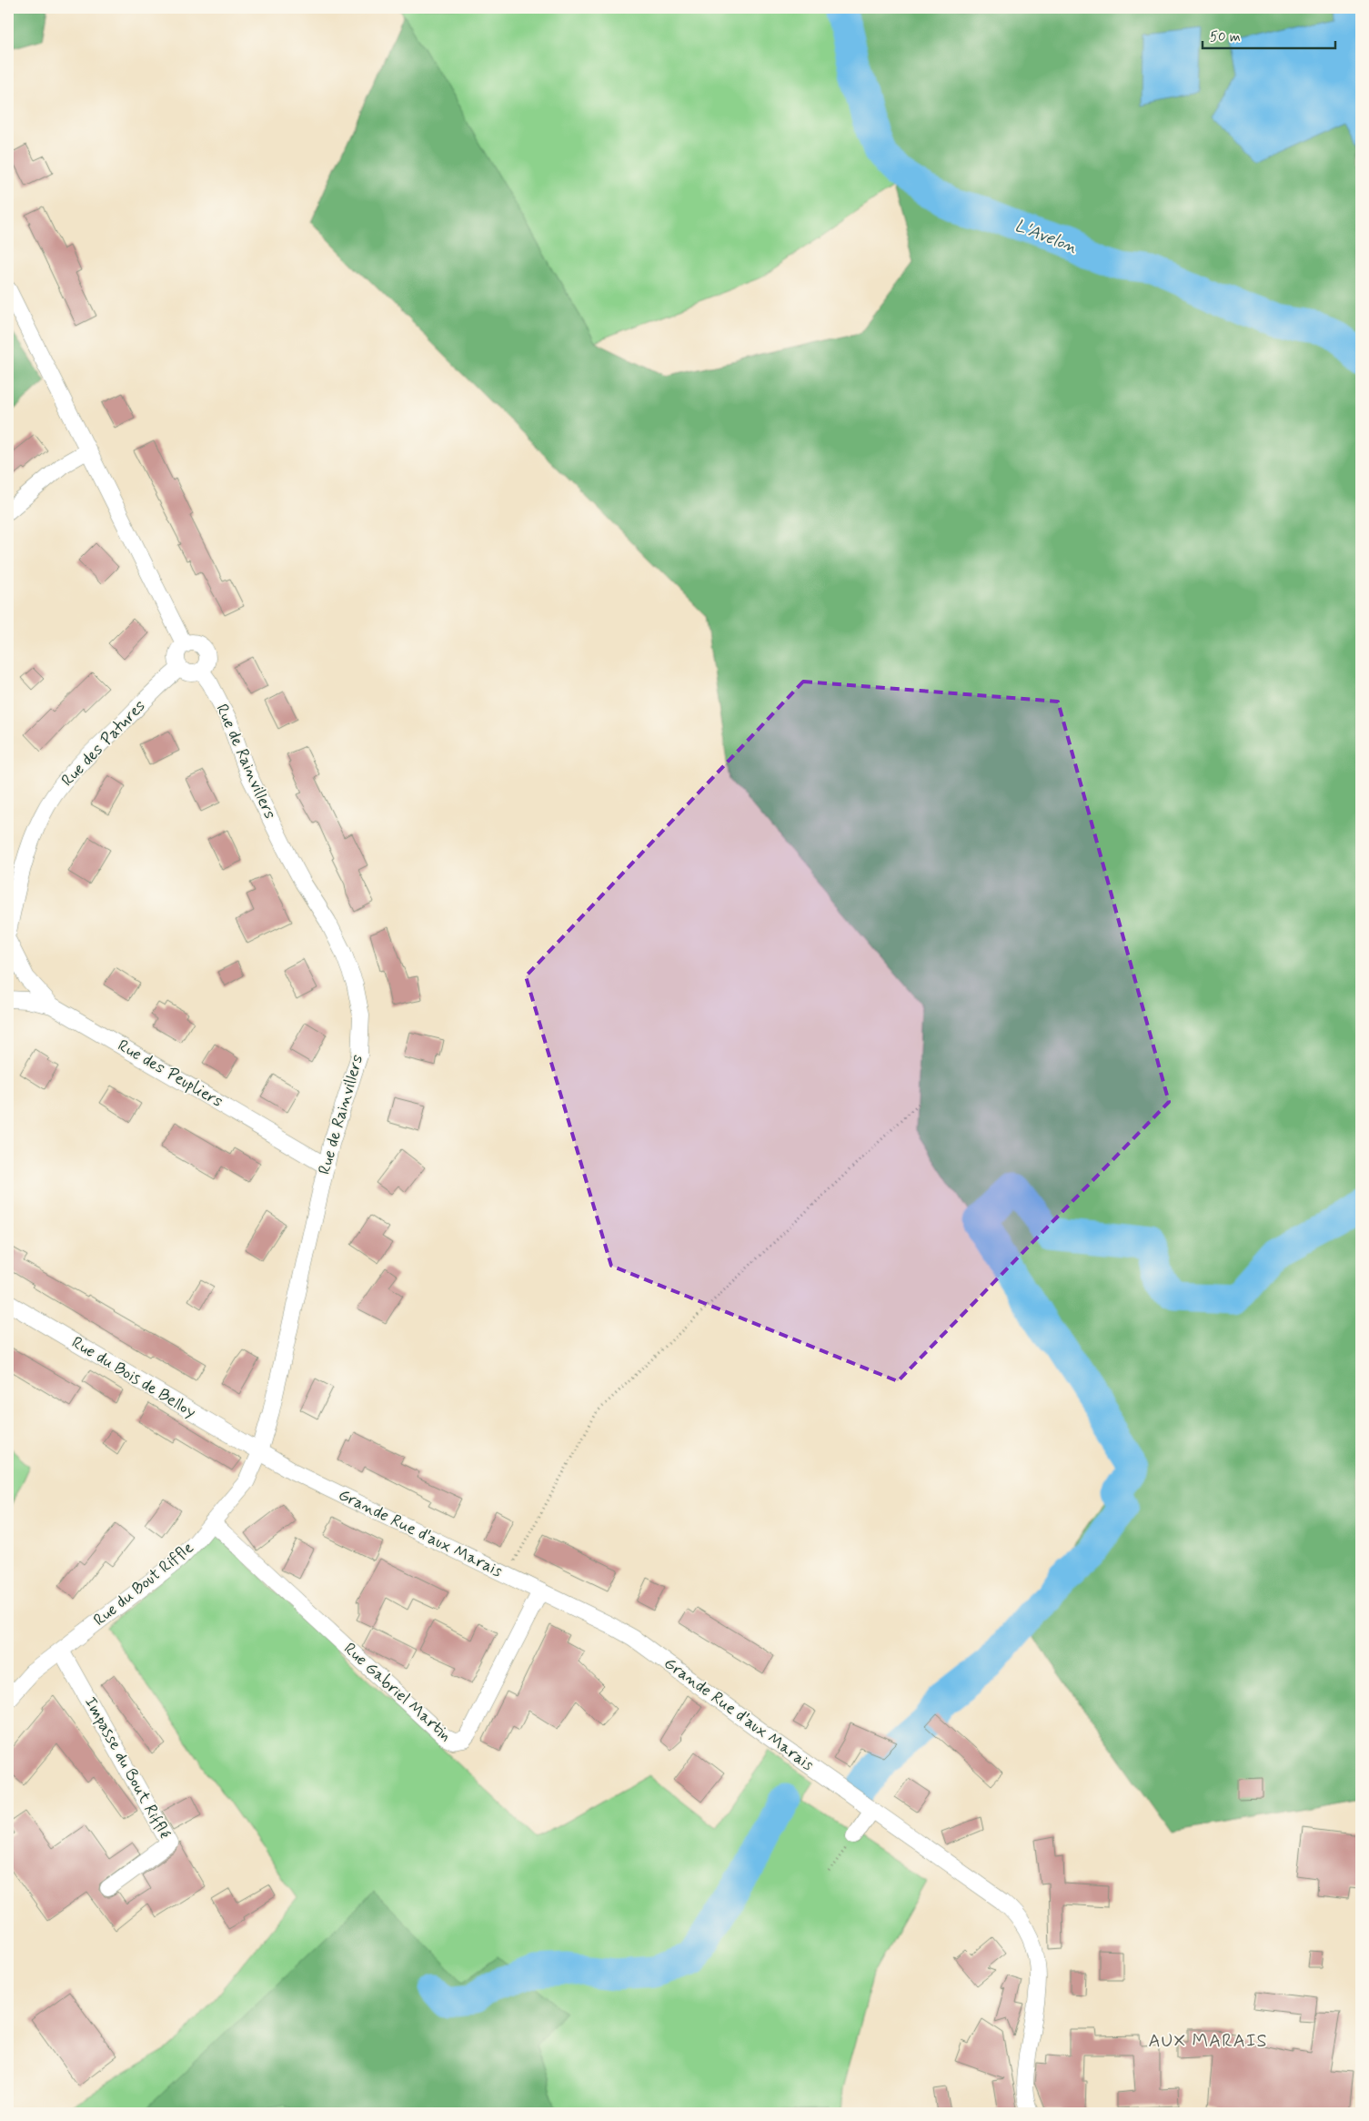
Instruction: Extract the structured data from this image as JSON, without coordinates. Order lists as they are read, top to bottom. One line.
{"streets":{"street":["Rue des Patures","Rue de Rainvillers","Rue des Peupliers","Rue du Bois de Belloy","Grande Rue d'aux Marais","Rue du Bout Riffle","Rue Gabriel Martin","Impasse du Bout Rifflé"]},"crossings":[["Rue des Patures","Rue de Rainvillers"],["Rue de Rainvillers","Rue des Peupliers"],["Rue de Rainvillers","Rue du Bois de Belloy"],["Rue de Rainvillers","Grande Rue d'aux Marais"],["Rue de Rainvillers","Rue du Bout Riffle"],["Rue du Bois de Belloy","Grande Rue d'aux Marais"],["Rue du Bois de Belloy","Rue du Bout Riffle"],["Grande Rue d'aux Marais","Rue du Bout Riffle"],["Grande Rue d'aux Marais","Rue Gabriel Martin"],["Rue du Bout Riffle","Rue Gabriel Martin"],["Rue du Bout Riffle","Impasse du Bout Rifflé"]],"districts":["AUX MARAIS"],"water":["L'Avelon"],"scale_bar":"50 m"}
